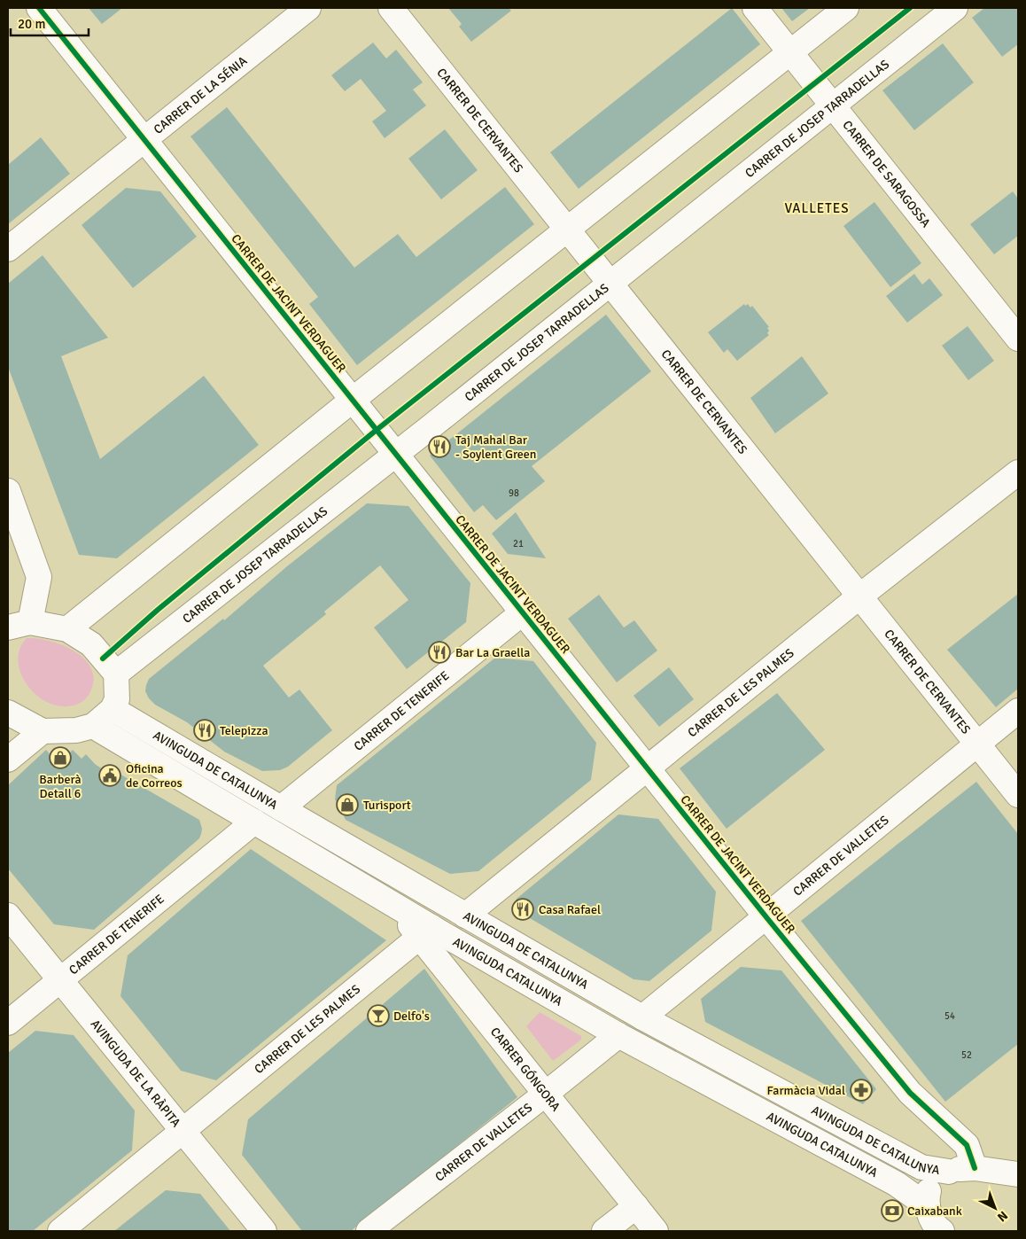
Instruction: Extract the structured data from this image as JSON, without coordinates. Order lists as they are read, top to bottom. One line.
{"streets":{"street":["CARRER DE LA SÉNIA","CARRER DE JOSEP TARRADELLAS","CARRER DE CERVANTES","CARRER DE SARAGOSSA","CARRER DE JACINT VERDAGUER","CARRER DE LES PALMES","CARRER DE TENERIFE","AVINGUDA DE CATALUNYA","CARRER DE VALLETES","AVINGUDA CATALUNYA","CARRER GÓNGORA","AVINGUDA DE LA RÀPITA"]},"crossings":[["CARRER DE LA SÉNIA","CARRER DE JACINT VERDAGUER"],["CARRER DE JOSEP TARRADELLAS","CARRER DE CERVANTES"],["CARRER DE JOSEP TARRADELLAS","CARRER DE SARAGOSSA"],["CARRER DE JOSEP TARRADELLAS","CARRER DE JACINT VERDAGUER"],["CARRER DE CERVANTES","CARRER DE LES PALMES"],["CARRER DE CERVANTES","CARRER DE VALLETES"],["CARRER DE JACINT VERDAGUER","CARRER DE LES PALMES"],["CARRER DE JACINT VERDAGUER","CARRER DE TENERIFE"],["CARRER DE JACINT VERDAGUER","CARRER DE VALLETES"],["CARRER DE LES PALMES","AVINGUDA DE CATALUNYA"],["CARRER DE LES PALMES","AVINGUDA CATALUNYA"],["CARRER DE LES PALMES","CARRER GÓNGORA"],["CARRER DE LES PALMES","AVINGUDA DE LA RÀPITA"],["CARRER DE TENERIFE","AVINGUDA DE CATALUNYA"],["CARRER DE TENERIFE","CARRER GÓNGORA"],["CARRER DE TENERIFE","AVINGUDA DE LA RÀPITA"],["AVINGUDA DE CATALUNYA","CARRER DE VALLETES"],["CARRER DE VALLETES","AVINGUDA CATALUNYA"],["CARRER DE VALLETES","CARRER GÓNGORA"],["AVINGUDA CATALUNYA","CARRER GÓNGORA"]],"districts":["VALLETES"],"places":{"restaurant":["Taj Mahal Bar - Soylent Green","Bar La Graella","Telepizza","Casa Rafael"],"shop":["Barberà Detall 6","Turisport"],"public building":["Oficina de Correos"],"bar":["Delfo's"],"pharmacy":["Farmàcia Vidal"],"bank":["Caixabank"]},"house_numbers":["98","21","54","52"],"scale_bar":"20 m","north":"bottom right"}
